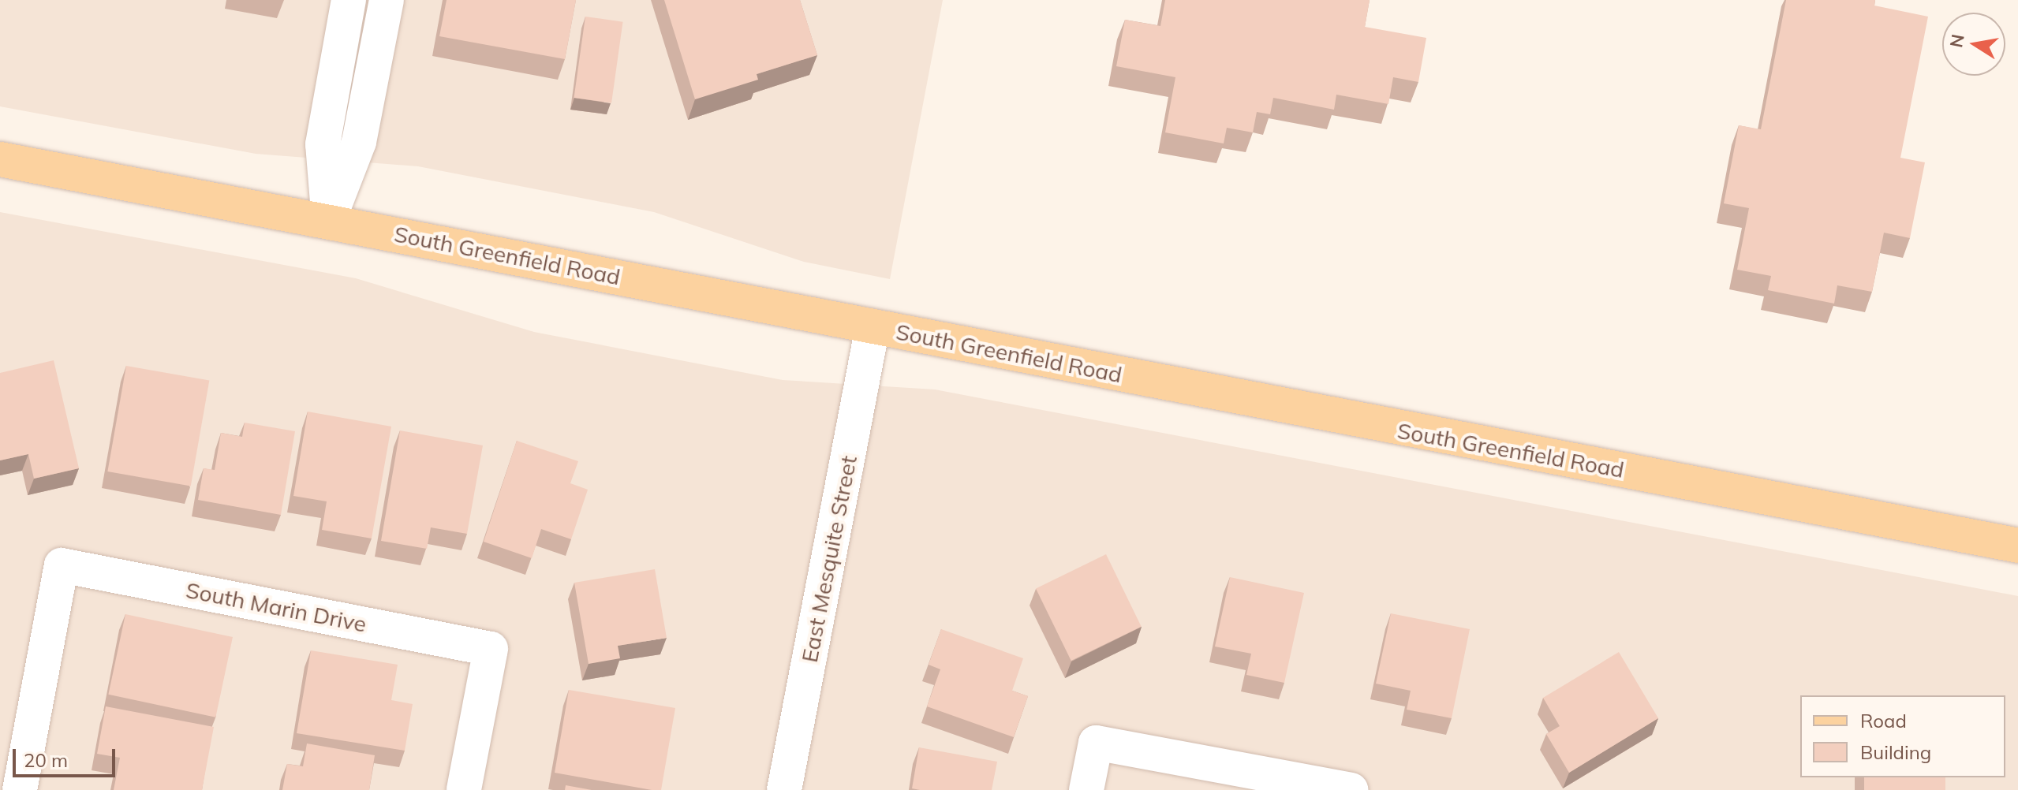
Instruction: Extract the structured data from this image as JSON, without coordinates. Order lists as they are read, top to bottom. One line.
{"streets":{"main road":["South Greenfield Road"],"street":["East Mesquite Street","South Marin Drive"]},"crossings":[["South Greenfield Road","East Mesquite Street"]],"legend":["Road","Building"],"scale_bar":"20 m","north":"left"}
